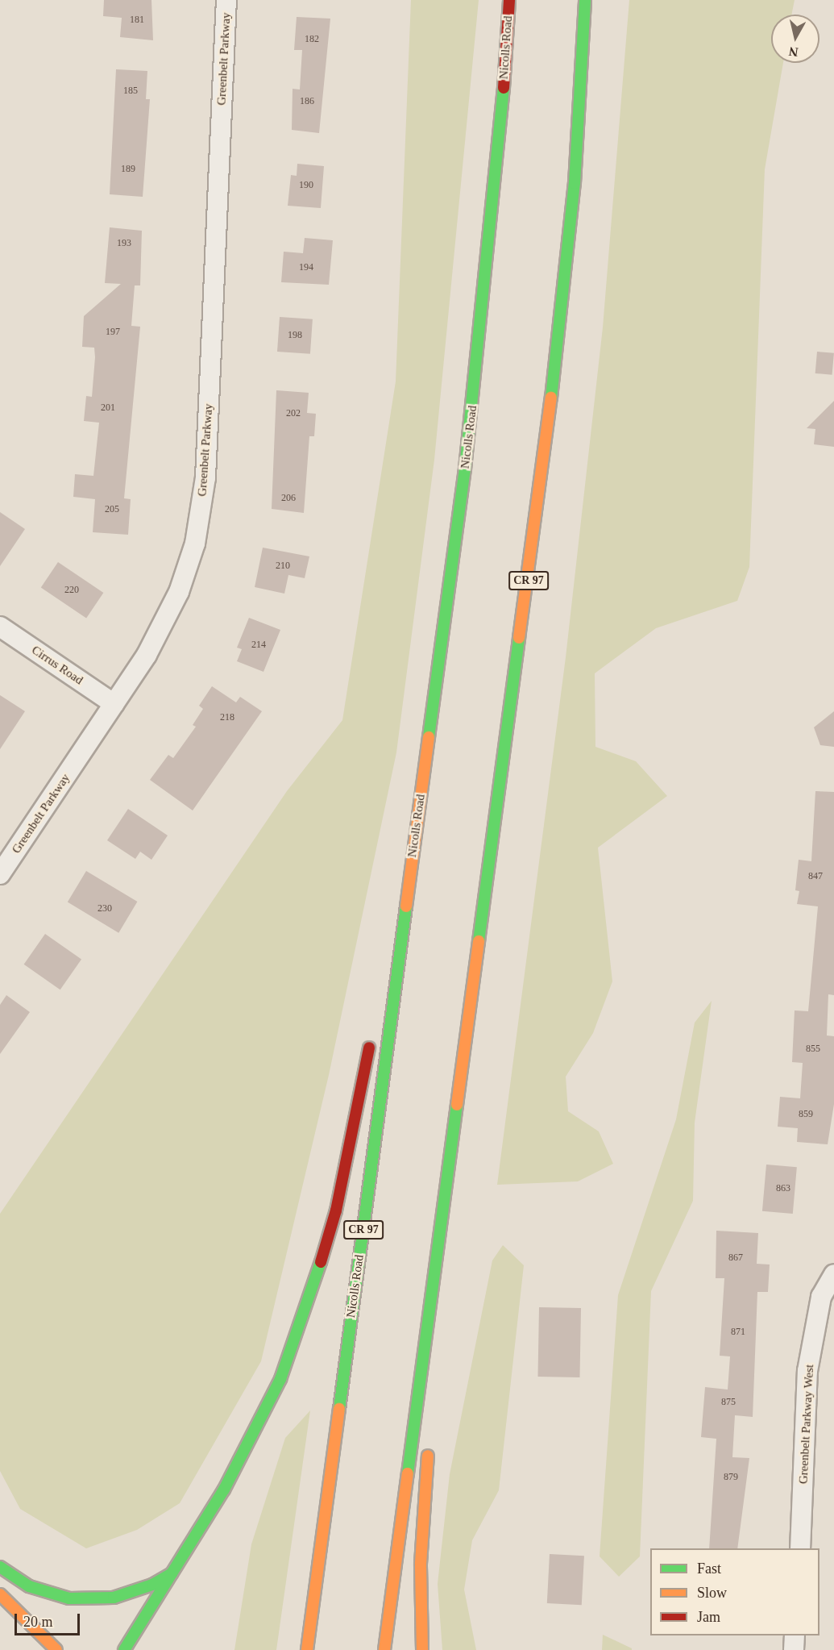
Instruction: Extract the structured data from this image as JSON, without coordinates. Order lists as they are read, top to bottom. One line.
{"streets":{"main road":["Nicolls Road","CR 97"],"street":["Greenbelt Parkway","Cirrus Road","Greenbelt Parkway West"]},"crossings":[["Greenbelt Parkway","Cirrus Road"]],"house_numbers":["181","182","185","186","189","190","193","194","197","198","201","202","206","205","210","220","214","218","847","230","855","859","863","867","871","875","879"],"legend":["Fast","Slow","Jam"],"scale_bar":"20 m","north":"bottom"}
